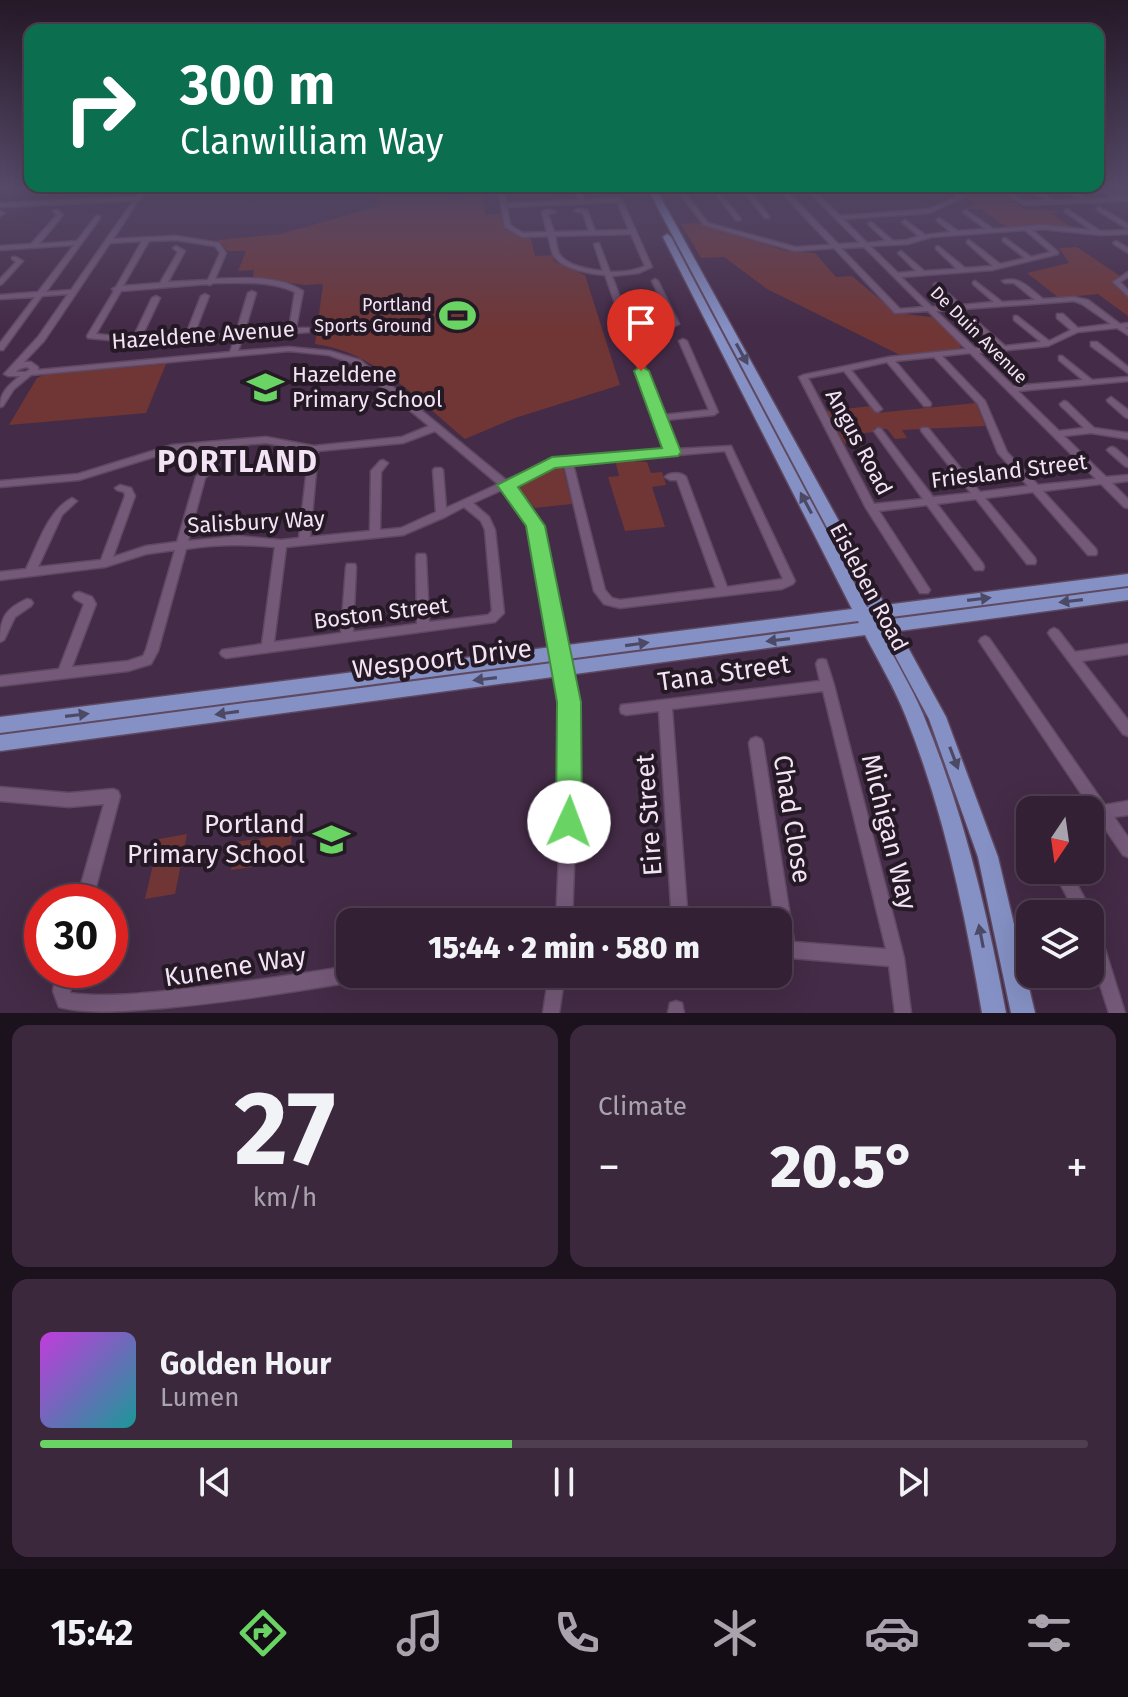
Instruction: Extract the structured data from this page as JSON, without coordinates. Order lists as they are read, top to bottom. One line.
{"streets":{"main road":["Eisleben Road","Wespoort Drive"],"street":["Hazeldene Avenue","De Duin Avenue","Angus Road","Friesland Street","Salisbury Way","Boston Street","Tana Street","Eire Street","Chad Close","Michigan Way","Kunene Way"]},"crossings":[["Hazeldene Avenue","Salisbury Way"],["Hazeldene Avenue","Wespoort Drive"],["De Duin Avenue","Angus Road"],["De Duin Avenue","Friesland Street"],["Angus Road","Friesland Street"],["Salisbury Way","Boston Street"],["Eisleben Road","Wespoort Drive"],["Tana Street","Eire Street"],["Tana Street","Michigan Way"]],"districts":["PORTLAND"],"places":{"sports":["Portland Sports Ground"],"school or university":["Hazeldene Primary School","Portland Primary School"]},"north":"bottom","page":{"turn":["300 m","Clanwilliam Way"],"limit":"30","trip":"15:44 · 2 min · 580 m","tile":[["27","km/h"],"Climate"],"heat":["−","20.5°","+"],"song":["Golden Hour","Lumen"],"tabs":"15:42"}}
